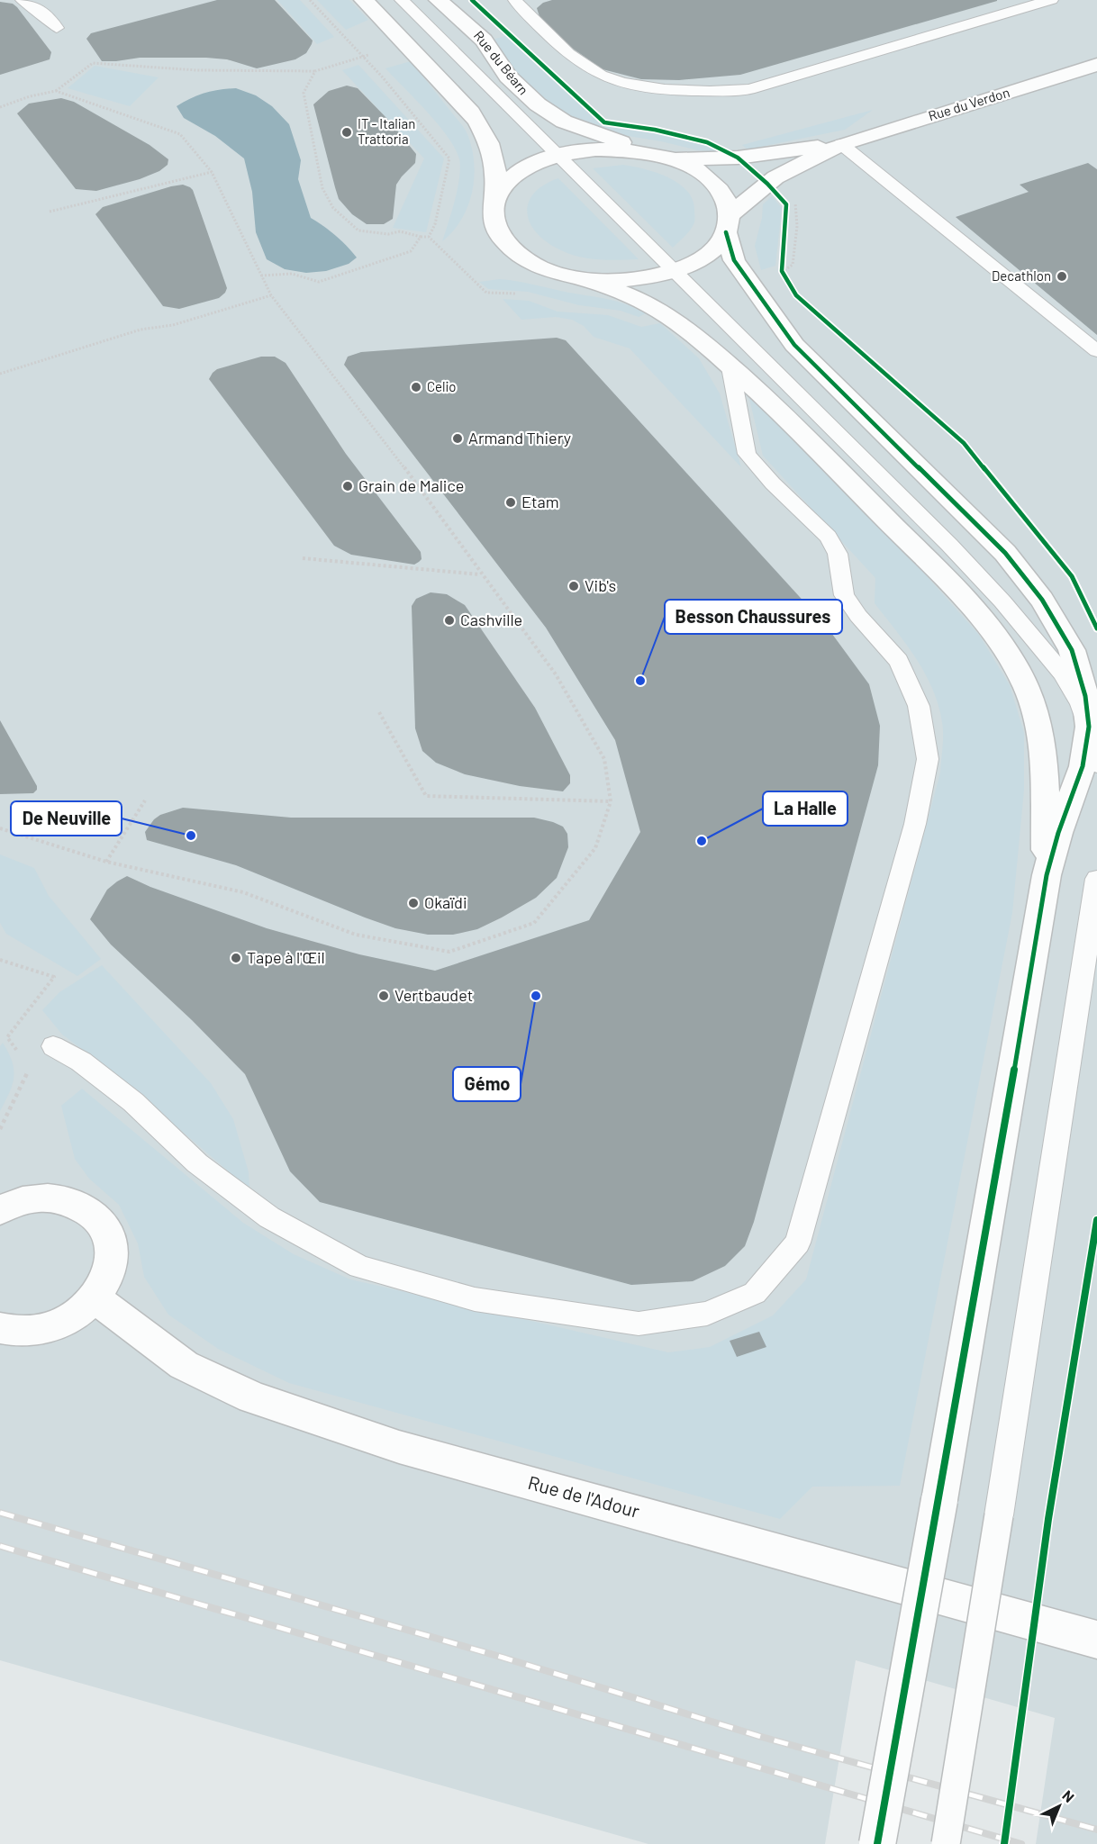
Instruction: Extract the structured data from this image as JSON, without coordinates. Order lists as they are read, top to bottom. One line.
{"streets":{"street":["Rue du Béarn","Rue du Verdon","Rue de l'Adour"]},"crossings":[["Rue du Béarn","Rue du Verdon"]],"places":["IT - Italian Trattoria","Decathlon","Celio","Armand Thiery","Grain de Malice","Etam","Vib's","Cashville","Besson Chaussures","De Neuville","La Halle","Okaïdi","Tape à l'Œil","Vertbaudet","Gémo"],"north":"top right"}
